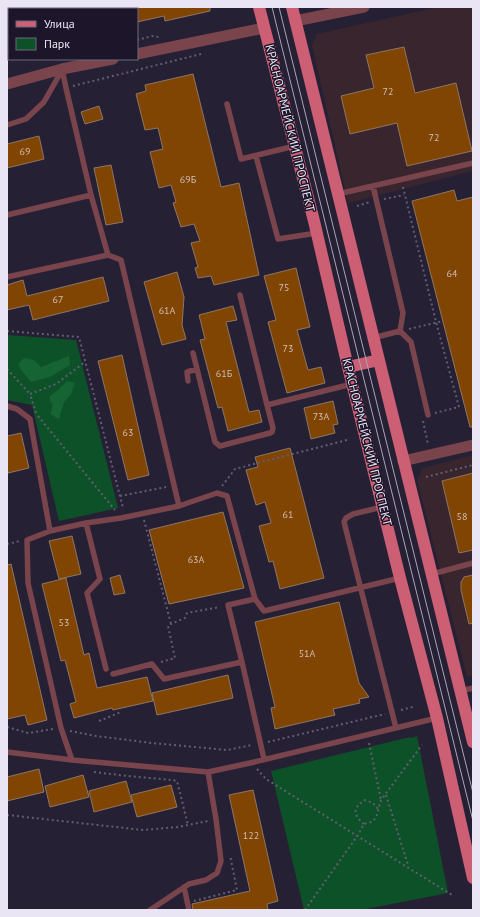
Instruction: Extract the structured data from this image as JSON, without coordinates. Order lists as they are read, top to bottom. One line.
{"streets":{"main road":["КРАСНОАРМЕЙСКИЙ ПРОСПЕКТ"]},"house_numbers":["72","72","69","69Б","64","75","67","61А","73","61Б","73А","63","61","58","63А","53","51А","122"],"legend":["Улица","Парк"]}
